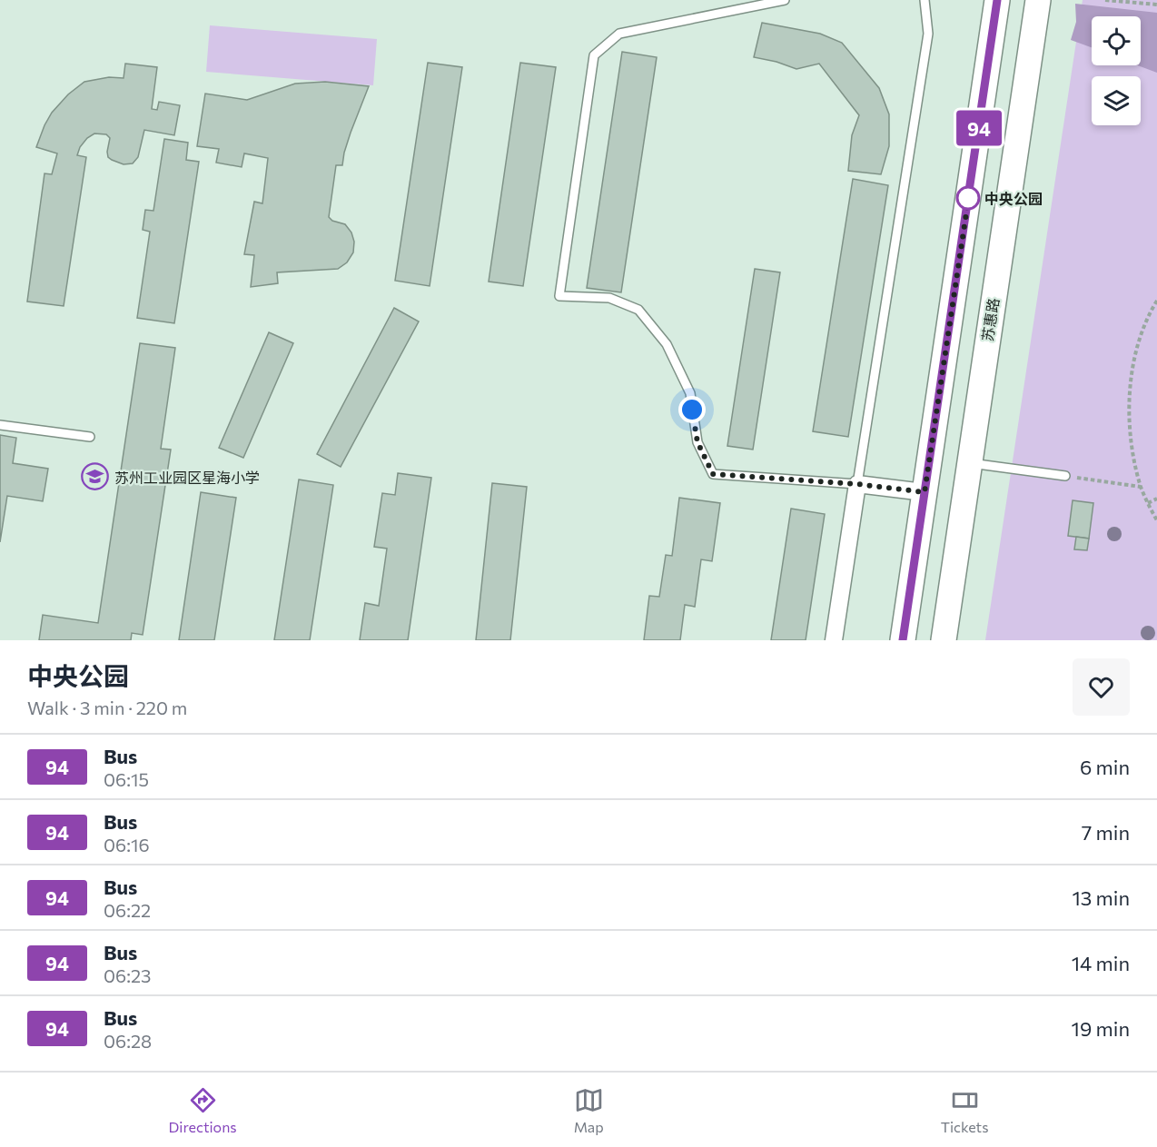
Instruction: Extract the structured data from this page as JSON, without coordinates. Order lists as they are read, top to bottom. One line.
{"streets":{"main road":["苏惠路"]},"places":{"other":["中央公园"],"school or university":["苏州工业园区星海小学"]},"lines":["bus line 94"],"page":{"on_map":"94","heading":["中央公园","Walk · 3 min · 220 m"],"list":[{"mark":"94","name":"Bus","note":"06:15","value":"6 min"},{"mark":"94","name":"Bus","note":"06:16","value":"7 min"},{"mark":"94","name":"Bus","note":"06:22","value":"13 min"},{"mark":"94","name":"Bus","note":"06:23","value":"14 min"},{"mark":"94","name":"Bus","note":"06:28","value":"19 min"}],"tabs":["Directions","Map","Tickets"]}}
